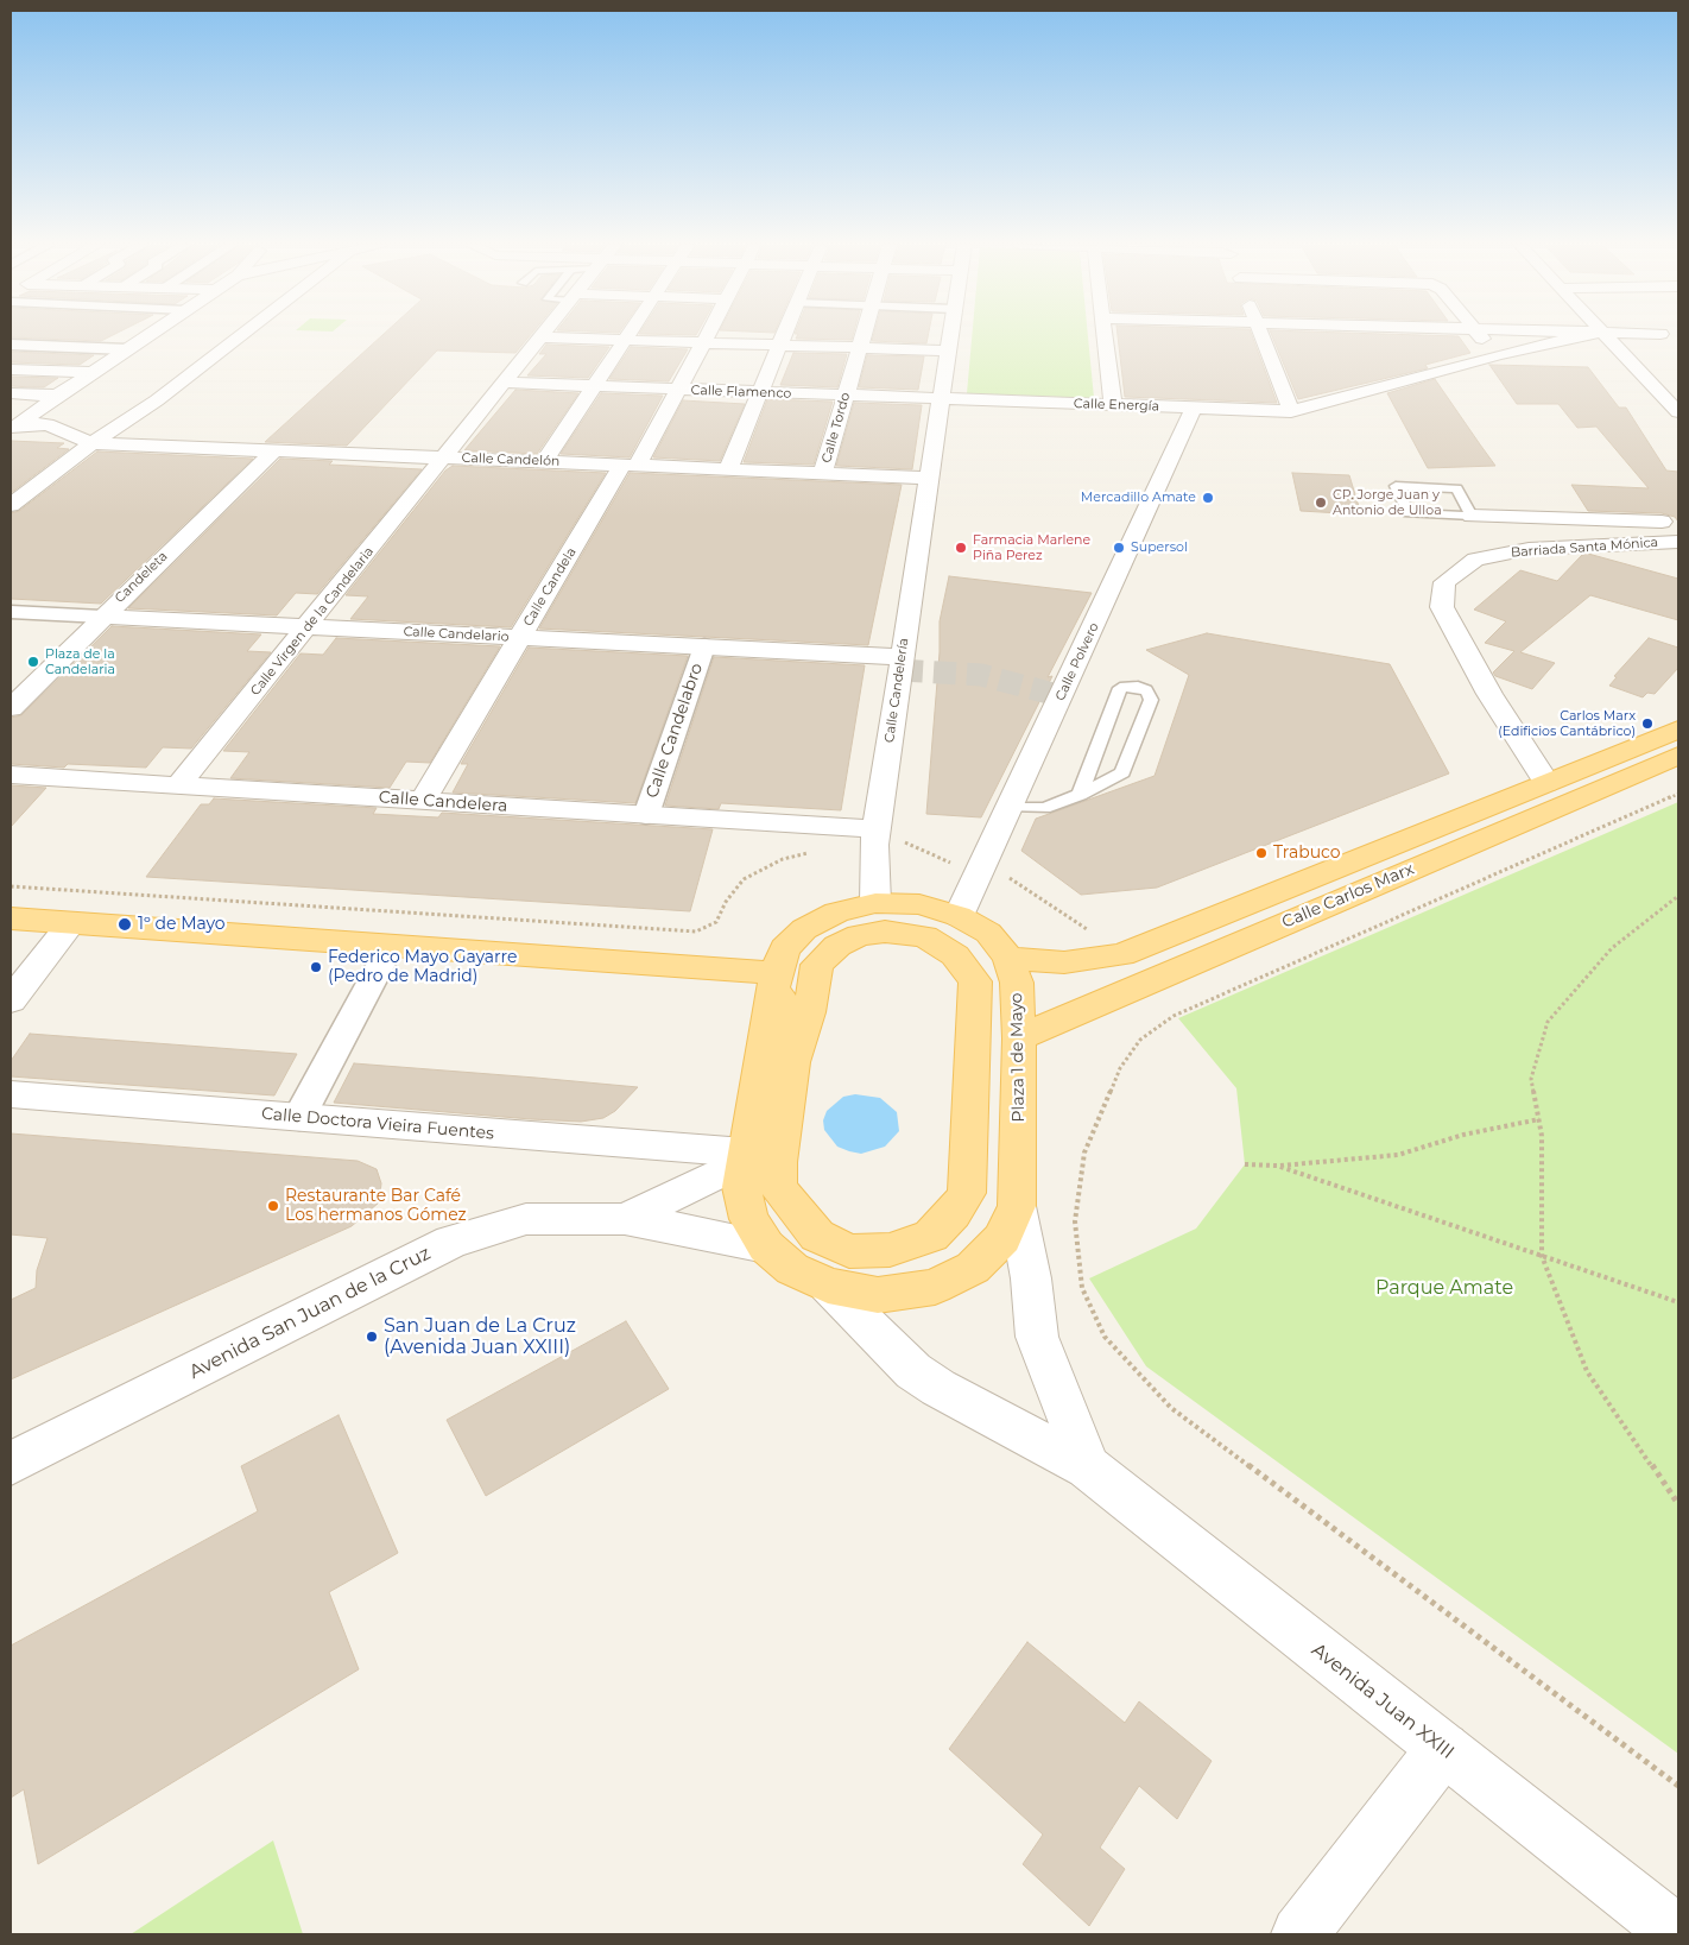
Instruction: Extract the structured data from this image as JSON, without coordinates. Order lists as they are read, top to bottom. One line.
{"streets":{"main road":["Calle Carlos Marx","Plaza 1 de Mayo"],"street":["Calle Flamenco","Calle Energía","Calle Tordo","Calle Candelón","Barriada Santa Mónica","Candeleta","Calle Candela","Calle Virgen de la Candelaria","Calle Candelario","Calle Polvero","Calle Candelería","Calle Candelabro","Calle Candelera","Calle Doctora Vieira Fuentes","Avenida San Juan de la Cruz","Avenida Juan XXIII"]},"crossings":[["Calle Flamenco","Calle Energía"],["Calle Flamenco","Calle Tordo"],["Calle Flamenco","Calle Candela"],["Calle Flamenco","Calle Virgen de la Candelaria"],["Calle Flamenco","Calle Candelería"],["Calle Energía","Calle Polvero"],["Calle Energía","Calle Candelería"],["Calle Tordo","Calle Candelón"],["Calle Candelón","Candeleta"],["Calle Candelón","Calle Candela"],["Calle Candelón","Calle Virgen de la Candelaria"],["Calle Candelón","Calle Candelería"],["Barriada Santa Mónica","Calle Carlos Marx"],["Candeleta","Calle Candelario"],["Calle Candela","Calle Candelario"],["Calle Candela","Calle Candelera"],["Calle Virgen de la Candelaria","Calle Candelario"],["Calle Virgen de la Candelaria","Calle Candelera"],["Calle Candelario","Calle Candelería"],["Calle Candelario","Calle Candelabro"],["Calle Polvero","Plaza 1 de Mayo"],["Calle Candelería","Calle Candelera"],["Calle Candelería","Plaza 1 de Mayo"],["Calle Candelabro","Calle Candelera"],["Calle Carlos Marx","Plaza 1 de Mayo"],["Plaza 1 de Mayo","Calle Doctora Vieira Fuentes"],["Plaza 1 de Mayo","Avenida San Juan de la Cruz"],["Plaza 1 de Mayo","Avenida Juan XXIII"]],"parks":["Parque Amate"],"places":["Mercadillo Amate","CP. Jorge Juan y Antonio de Ulloa","Farmacia Marlene Piña Perez","Supersol","Plaza de la Candelaria","Carlos Marx (Edificios Cantábrico)","Trabuco","1º de Mayo","Federico Mayo Gayarre (Pedro de Madrid)","Restaurante Bar Café Los hermanos Gómez","San Juan de La Cruz (Avenida Juan XXIII)"]}
